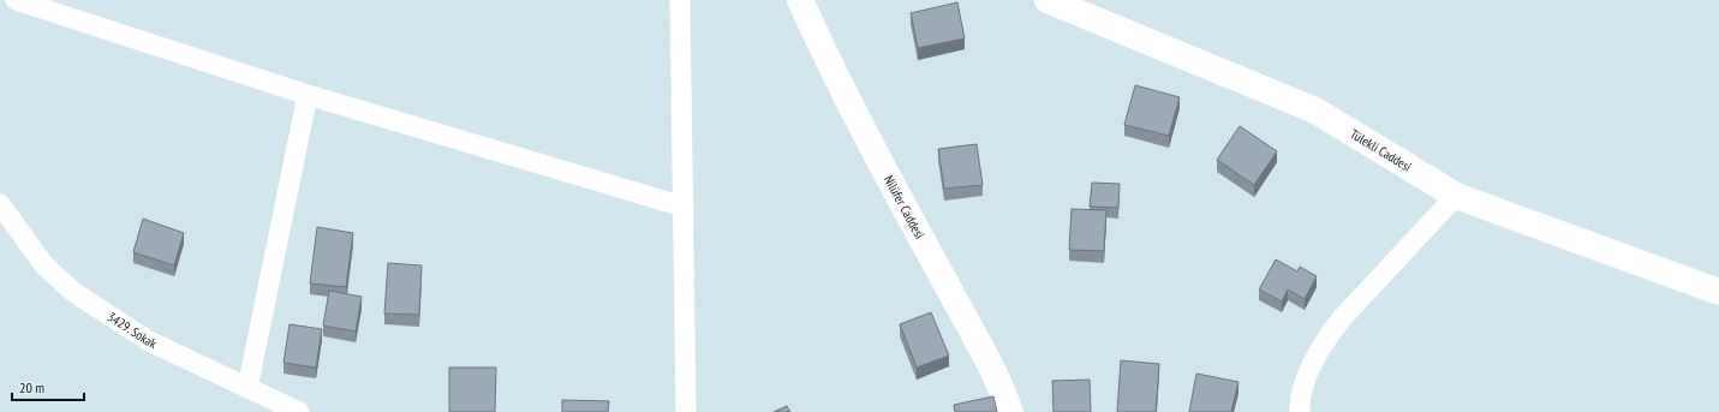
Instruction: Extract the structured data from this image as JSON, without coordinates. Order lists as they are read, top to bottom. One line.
{"streets":{"street":["Tülekli Caddesi","Nilüfer Caddesi","3429. Sokak"]},"scale_bar":"20 m"}
